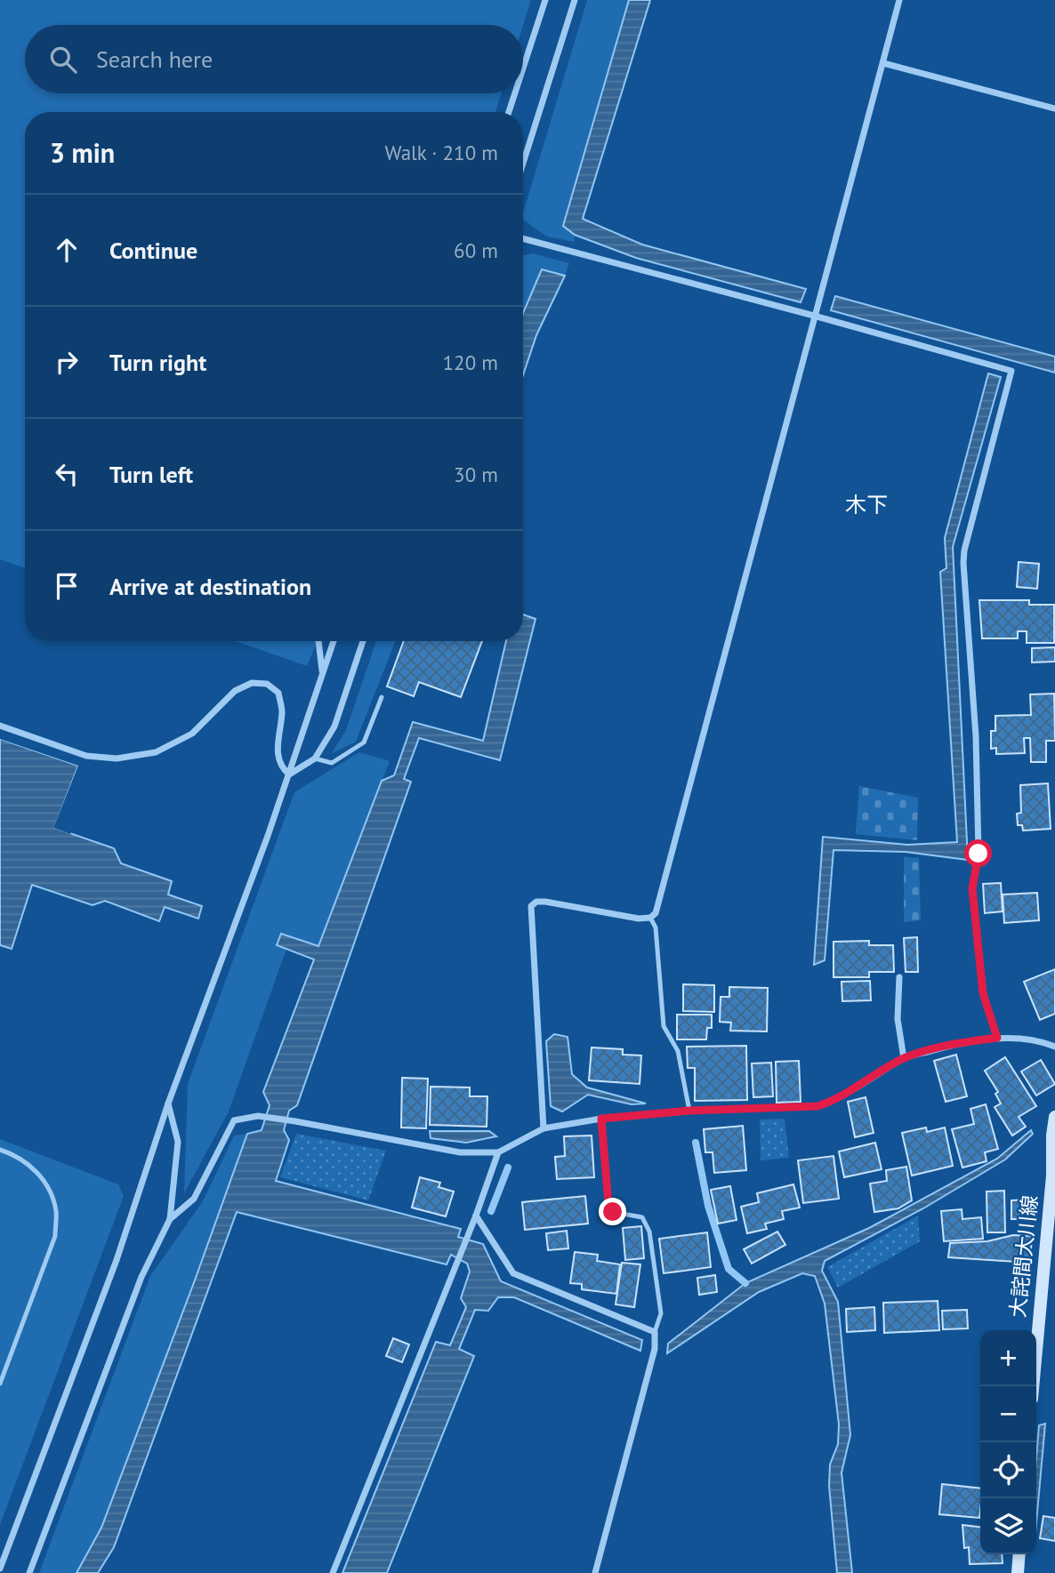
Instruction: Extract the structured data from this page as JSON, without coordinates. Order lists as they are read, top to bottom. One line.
{"streets":{"main road":["大詫間大川線"]},"districts":["木下"],"page":{"search":"Search here","heading":["3 min","Walk · 210 m"],"list":[["Continue","60 m"],["Turn right","120 m"],["Turn left","30 m"],"Arrive at destination"],"map_buttons":["+","−"]}}
